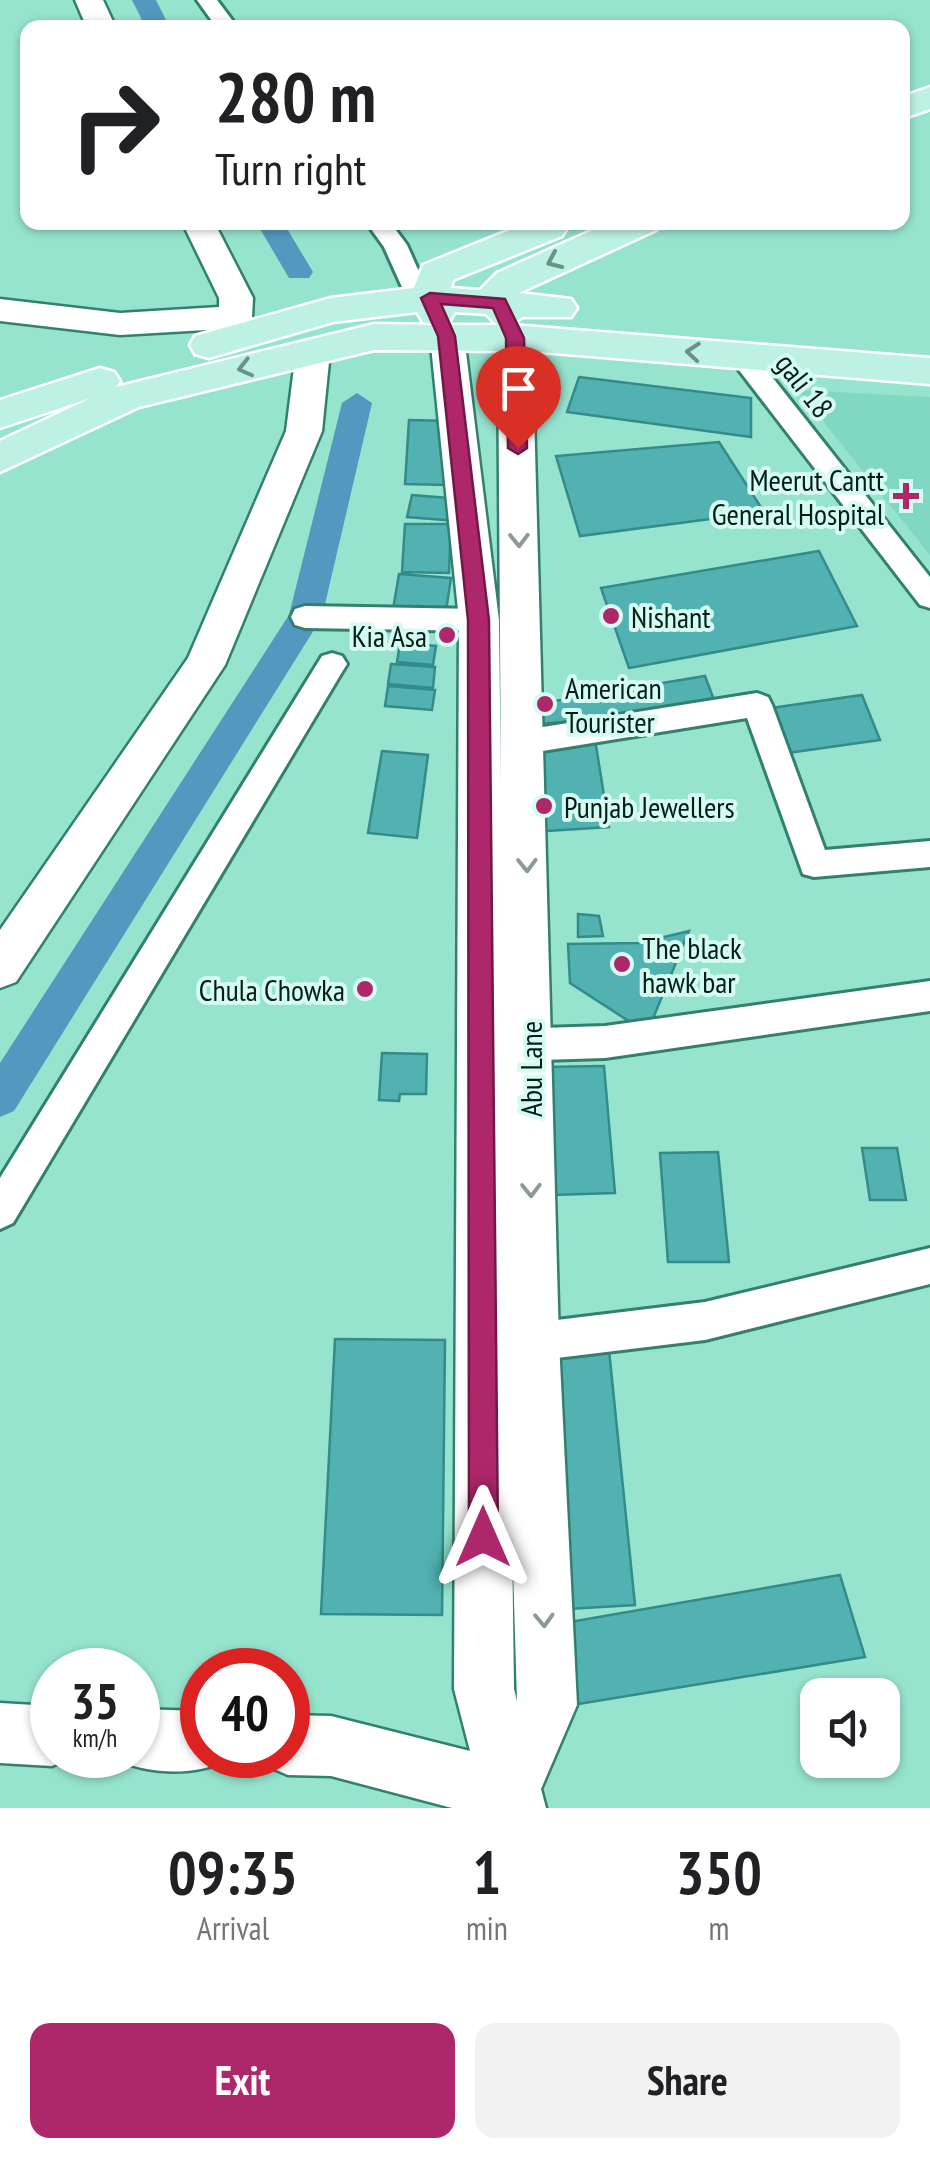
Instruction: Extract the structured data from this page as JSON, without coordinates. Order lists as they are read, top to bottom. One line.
{"streets":{"street":["gali 18","Abu Lane"]},"places":{"health":["Meerut Cantt General Hospital"],"other":["Nishant","Kia Asa","American Tourister","Punjab Jewellers","The black hawk bar","Chula Chowka"]},"page":{"turn":["280 m","Turn right"],"speed":"35 km/h","limit":"40","eta":["09:35","Arrival","1","min","350","m"],"buttons":["Exit","Share"]}}
